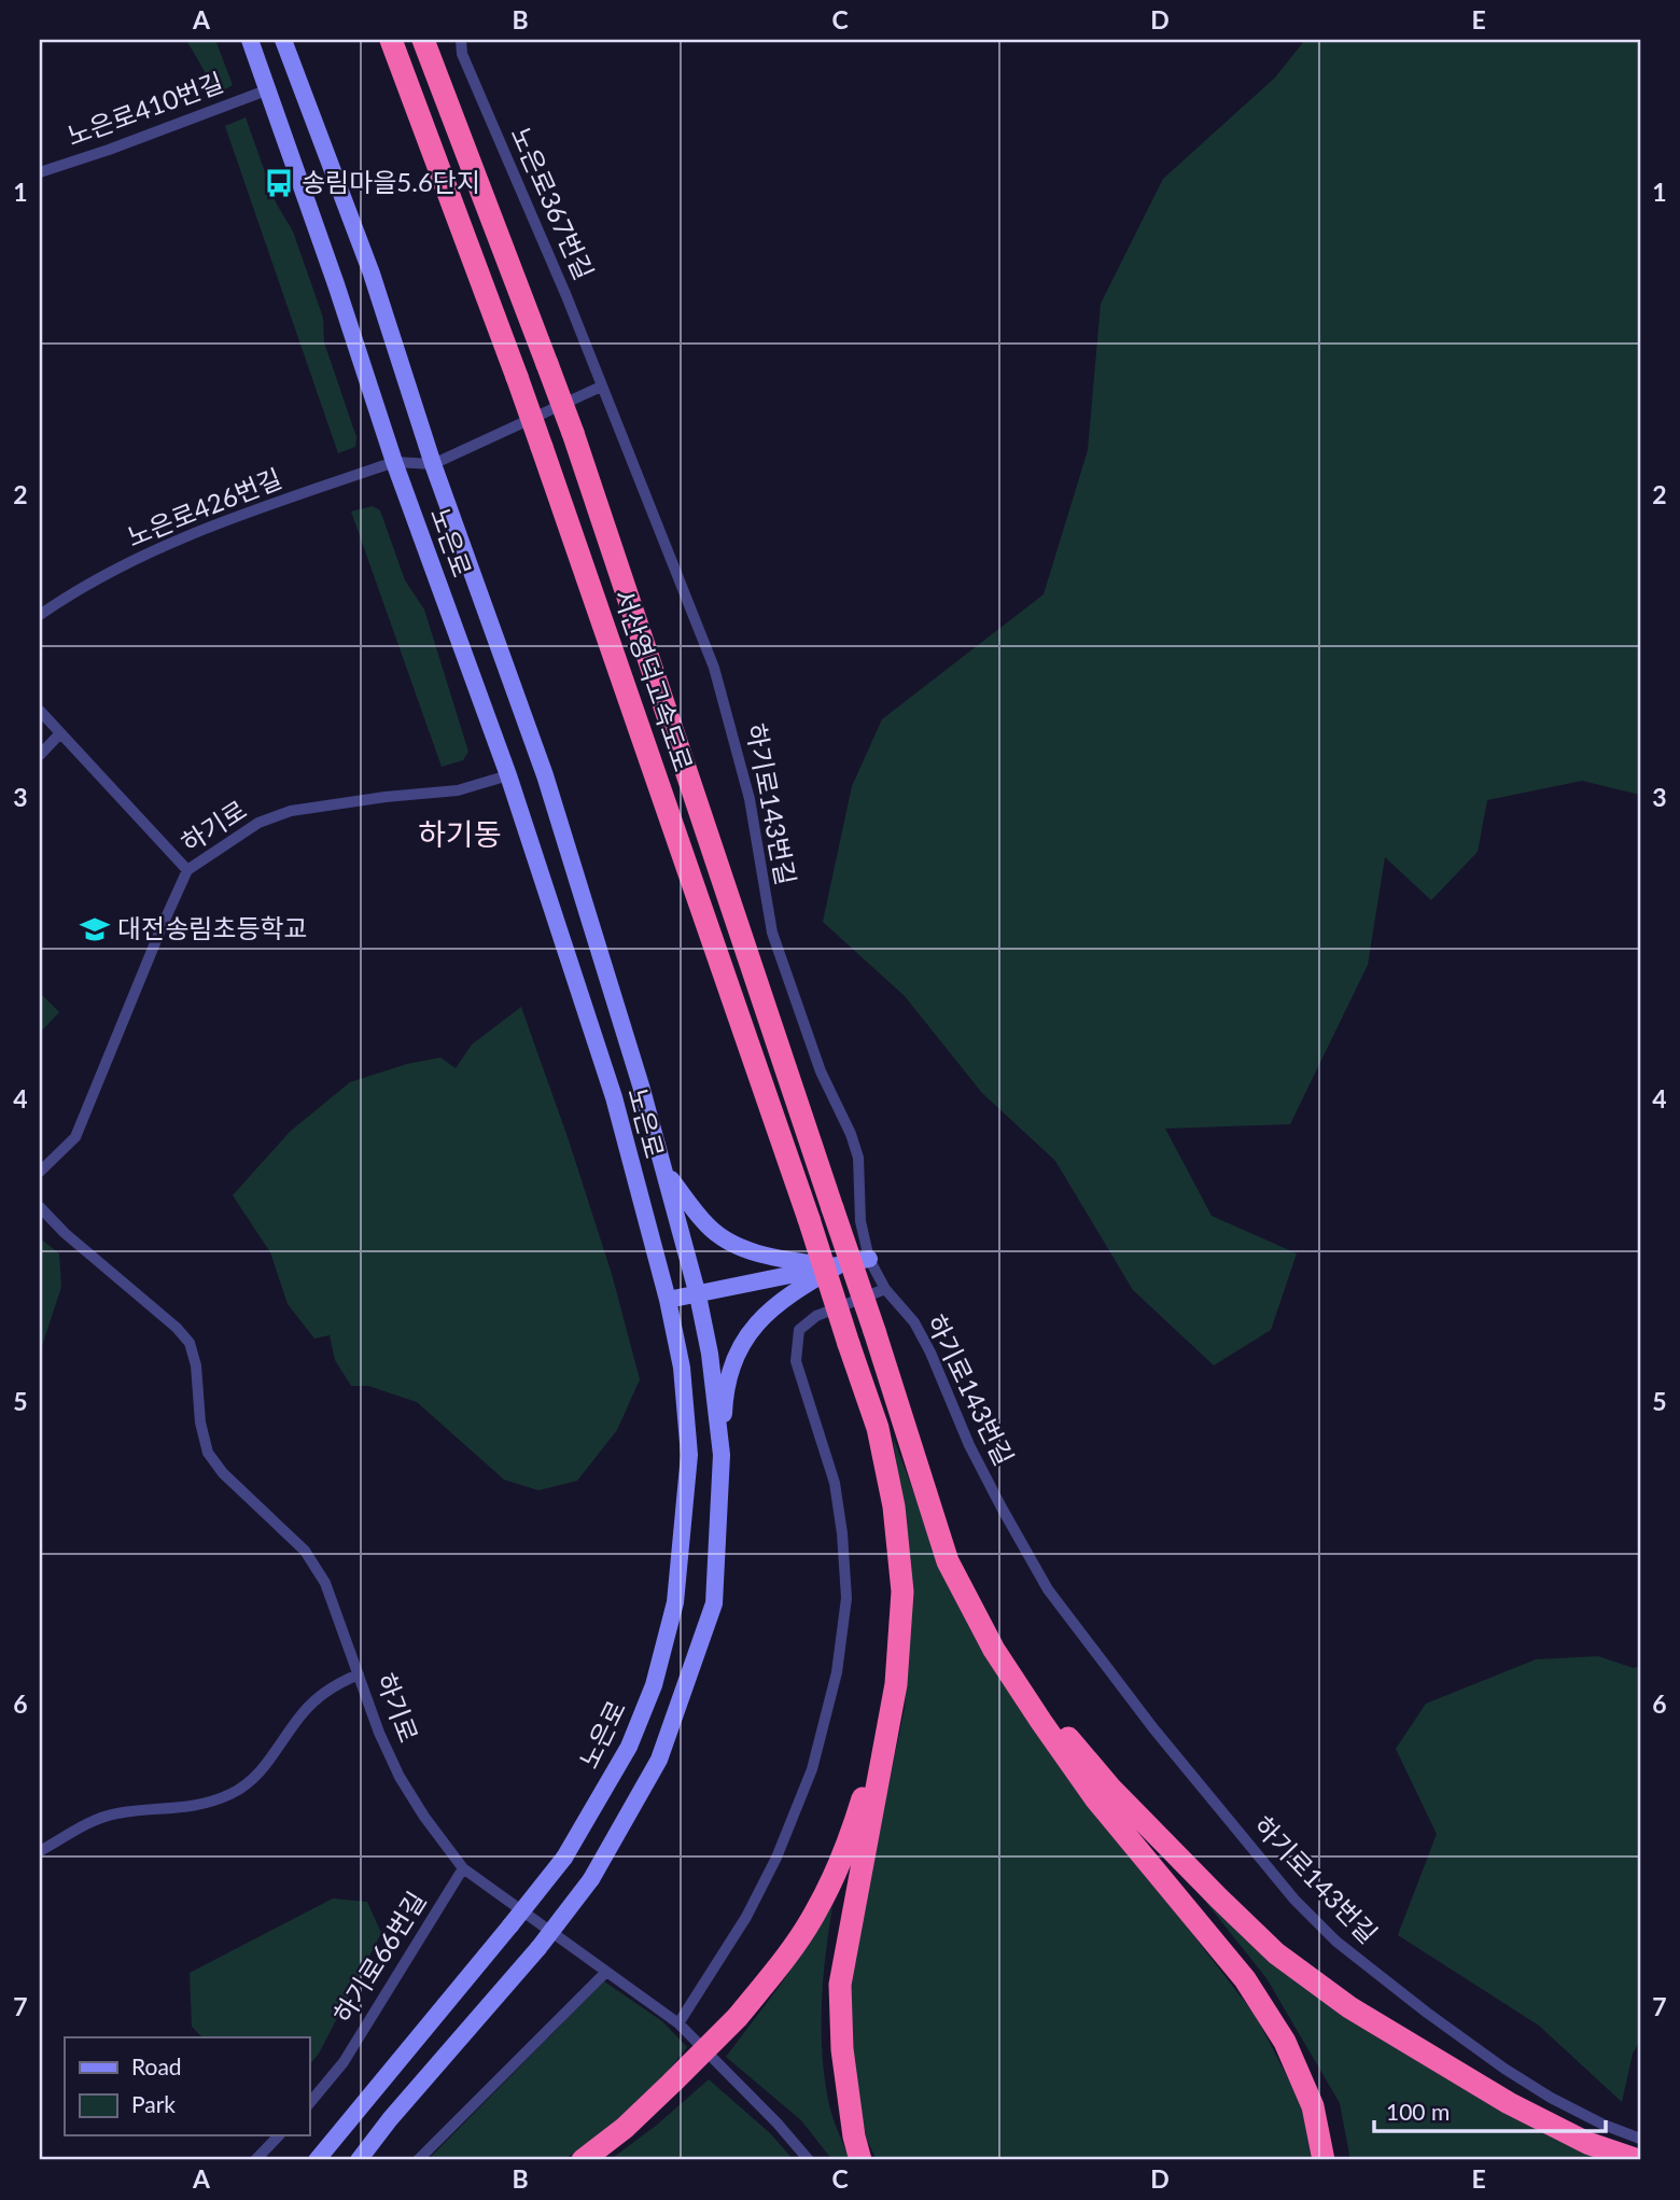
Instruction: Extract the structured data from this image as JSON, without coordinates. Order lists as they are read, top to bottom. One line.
{"streets":{"highway":["서산영덕고속도로"],"street":["노은로410번길","노은로367번길","노은로426번길","노은로","하기로143번길","하기로","하기로66번길"]},"crossings":[["노은로410번길","노은로"],["노은로367번길","하기로143번길"],["노은로426번길","노은로"],["노은로","하기로"],["하기로","하기로66번길"]],"districts":["하기동"],"places":{"bus stop":["송림마을5.6단지"],"school or university":["대전송림초등학교"]},"legend":["Road","Park"],"scale_bar":"100 m","grid":{"columns":["A","B","C","D","E"],"rows":["1","2","3","4","5","6","7"]}}
